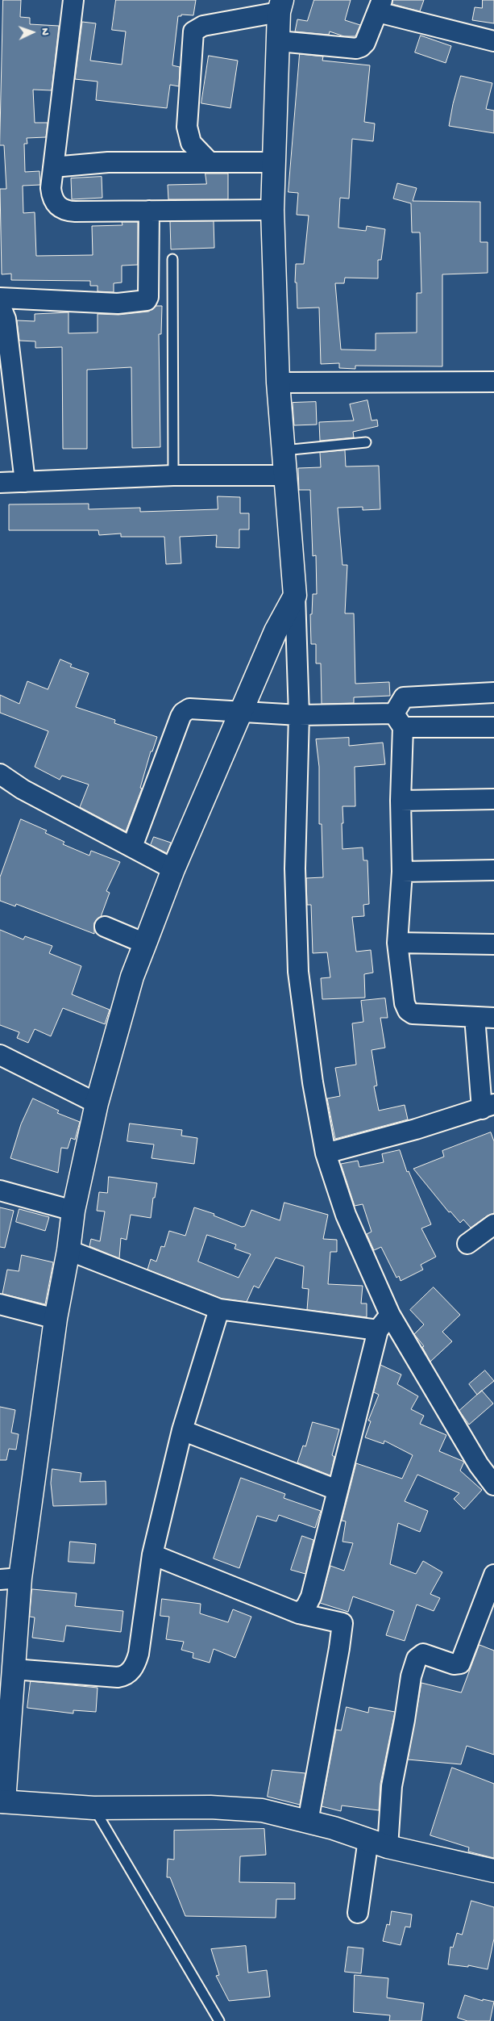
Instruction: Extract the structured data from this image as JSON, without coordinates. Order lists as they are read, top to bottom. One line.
{"north":"right"}
